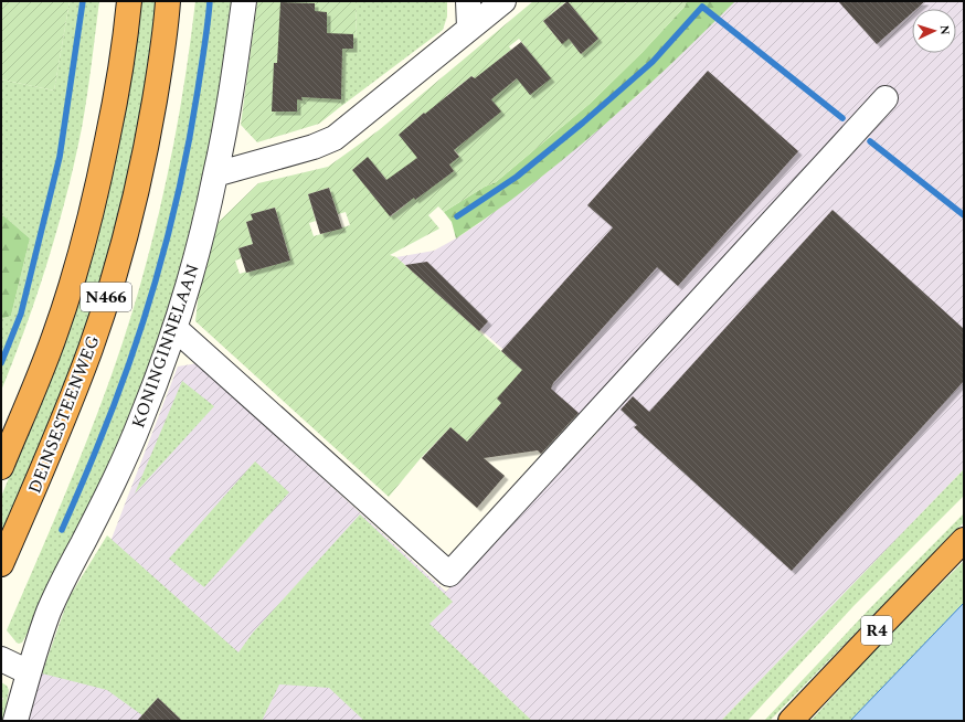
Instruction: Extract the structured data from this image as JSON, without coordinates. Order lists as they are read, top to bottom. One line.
{"streets":{"highway":["N466","DEINSESTEENWEG","R4"],"street":["KONINGINNELAAN"]},"north":"right"}
